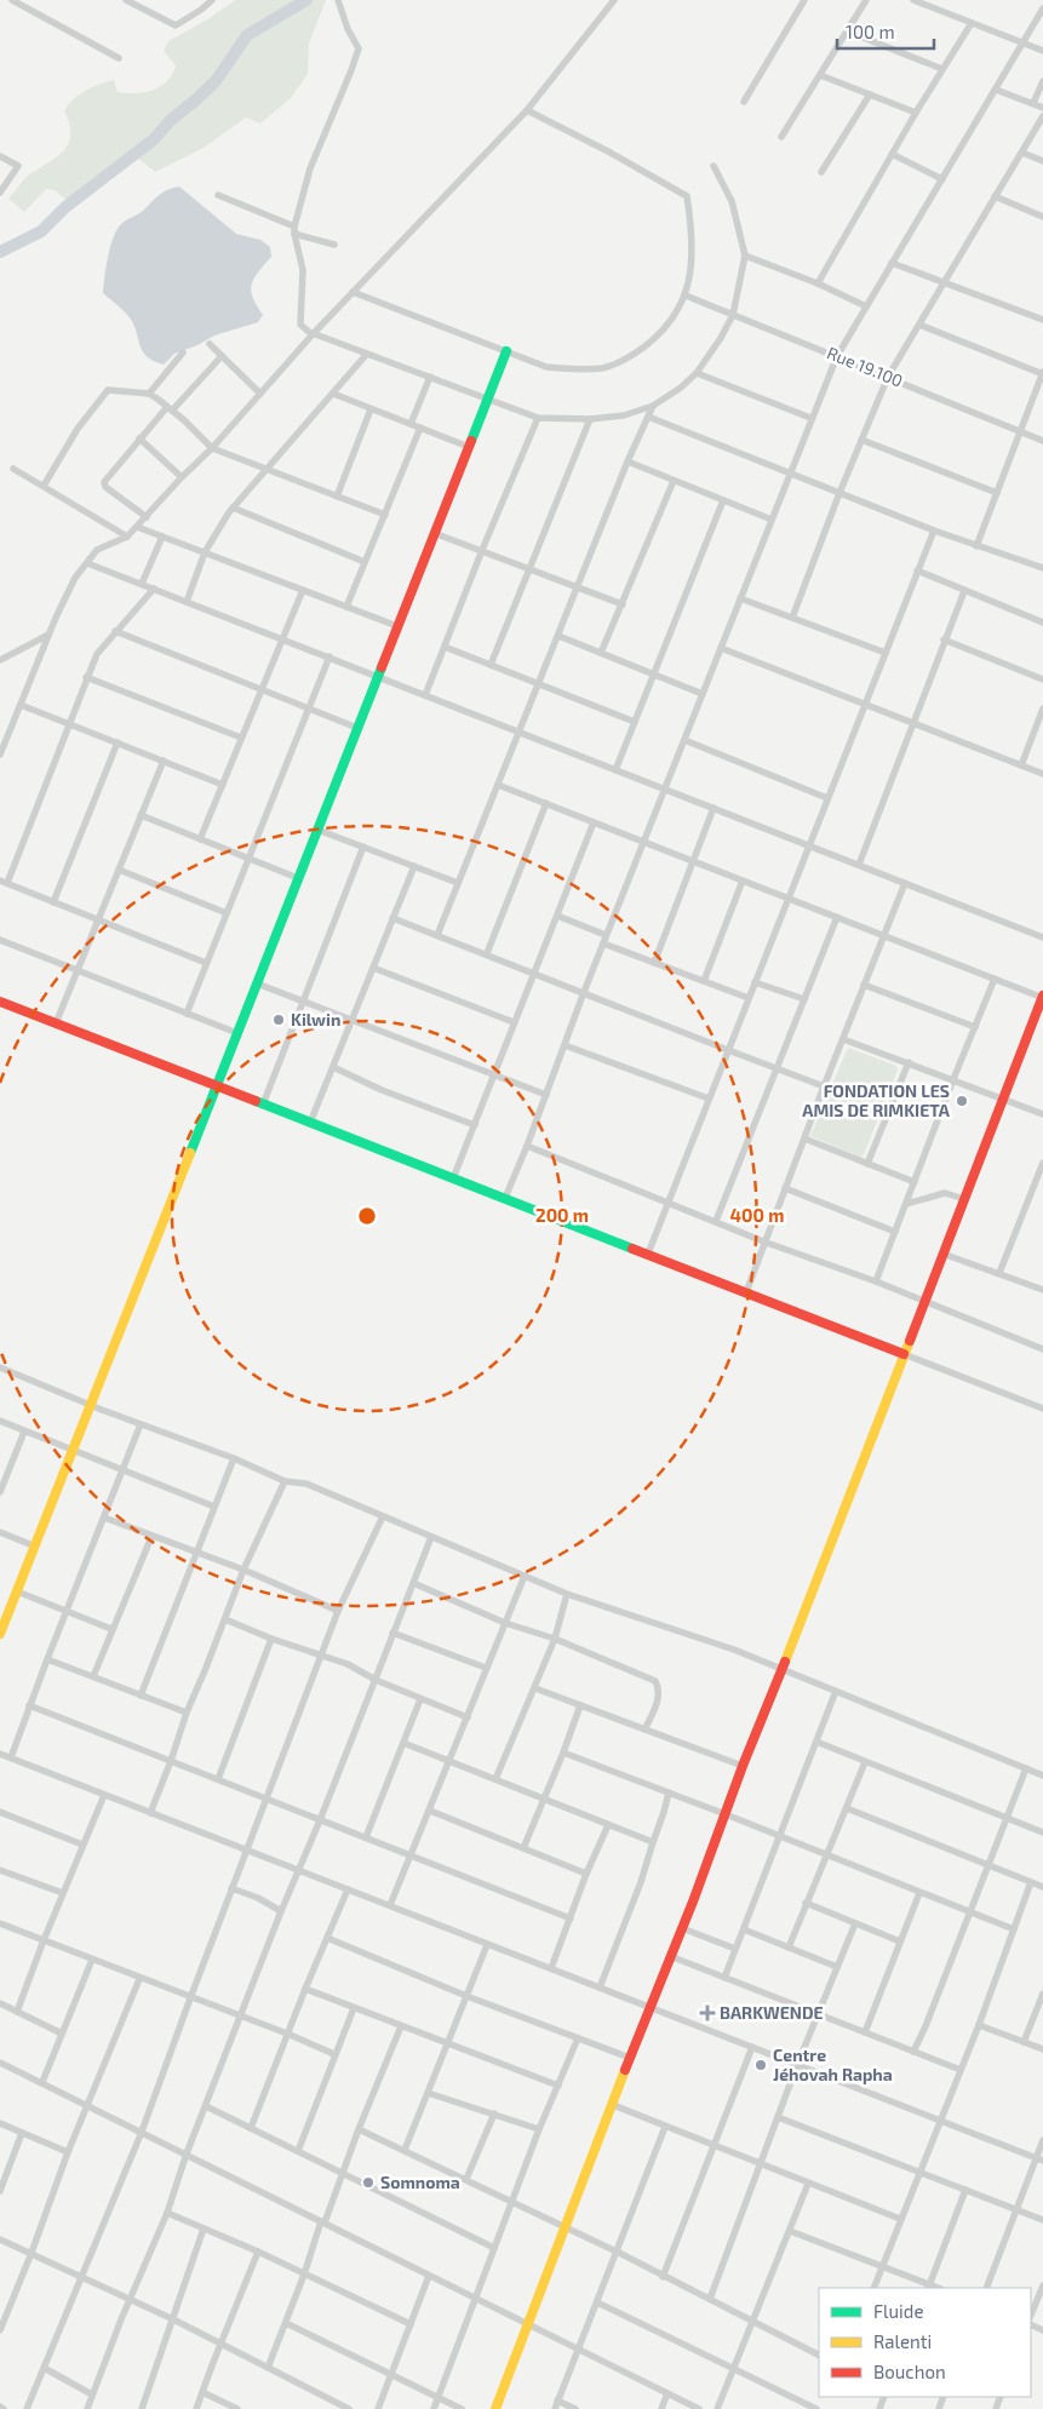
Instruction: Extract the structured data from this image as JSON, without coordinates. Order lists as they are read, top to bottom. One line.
{"streets":{"street":["Rue 19.100"]},"places":{"other":["Kilwin","FONDATION LES AMIS DE RIMKIETA","Centre Jéhovah Rapha","Somnoma"],"health":["BARKWENDE"]},"legend":["Fluide","Ralenti","Bouchon"],"scale_bar":"100 m","rings":["200 m","400 m"]}
